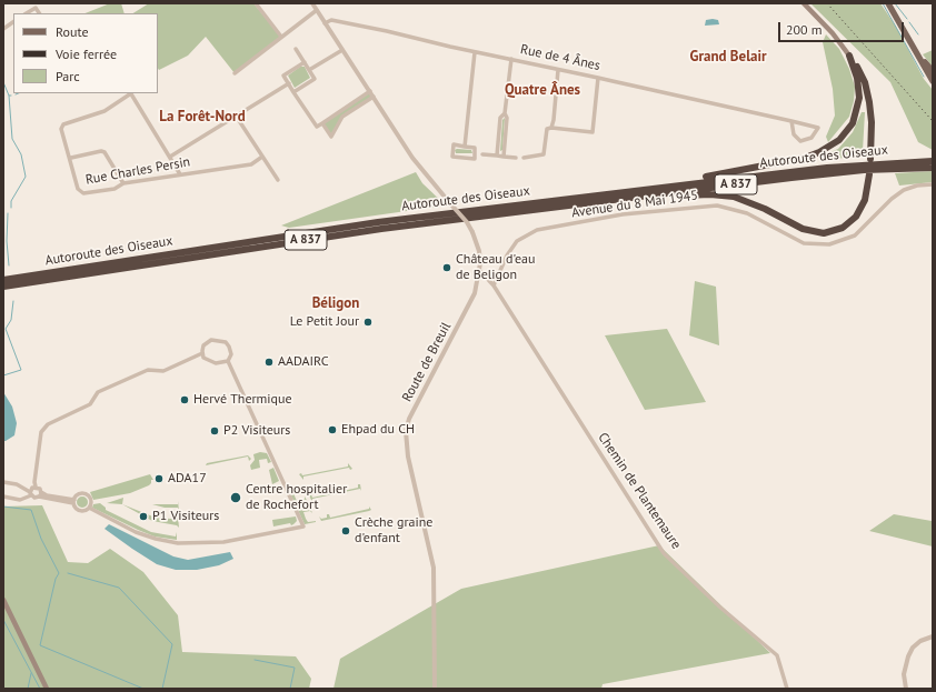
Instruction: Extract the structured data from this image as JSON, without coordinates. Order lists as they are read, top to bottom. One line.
{"streets":{"highway":["Autoroute des Oiseaux","A 837"],"street":["Rue de 4 Ânes","Rue Charles Persin","Avenue du 8 Mai 1945","Route de Breuil","Chemin de Plantemaure"]},"crossings":[["Avenue du 8 Mai 1945","Chemin de Plantemaure"]],"districts":["Grand Belair","Quatre Ânes","La Forêt-Nord","Béligon"],"places":["Château d'eau de Beligon","Le Petit Jour","AADAIRC","Hervé Thermique","Ehpad du CH","P2 Visiteurs","ADA17","Centre hospitalier de Rochefort","P1 Visiteurs","Crèche graine d'enfant"],"legend":["Route","Voie ferrée","Parc"],"scale_bar":"200 m"}
